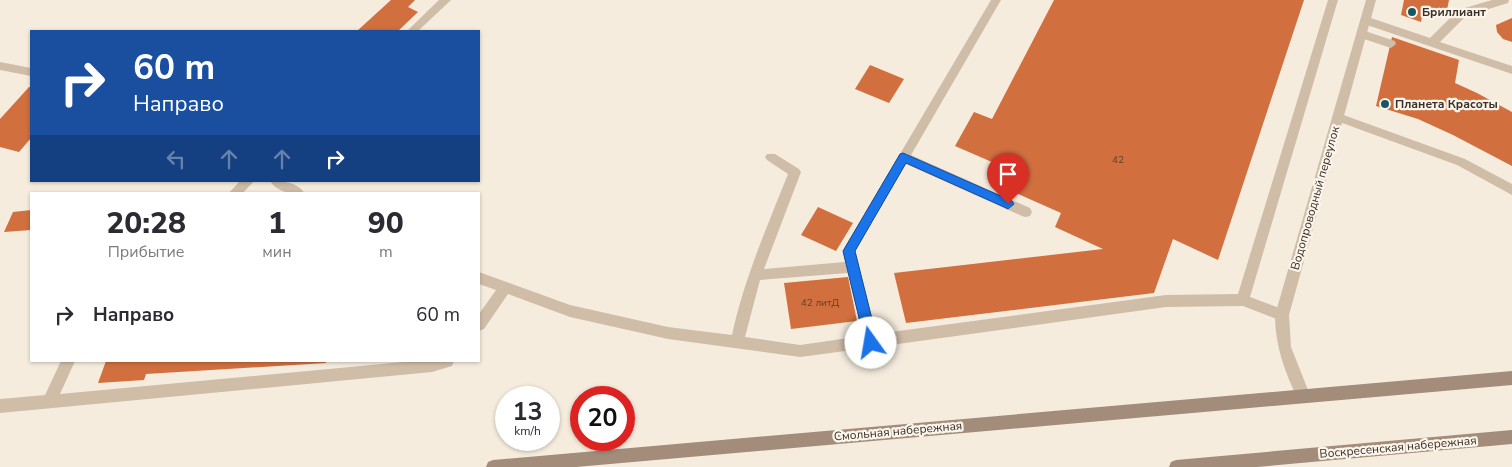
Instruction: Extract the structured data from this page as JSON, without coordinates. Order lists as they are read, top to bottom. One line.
{"streets":{"main road":["Смольная набережная","Воскресенская набережная"],"street":["Водопроводный переулок"]},"crossings":[["Водопроводный переулок","Смольная набережная"]],"places":["Бриллиант","Планета Красоты"],"house_numbers":["42","42 литД"],"page":{"turn":["60 m","Направо"],"eta":["20:28","Прибытие","1","мин","90","m"],"list":[{"name":"Направо","value":"60 m"}],"speed":"13 km/h","limit":"20"}}
